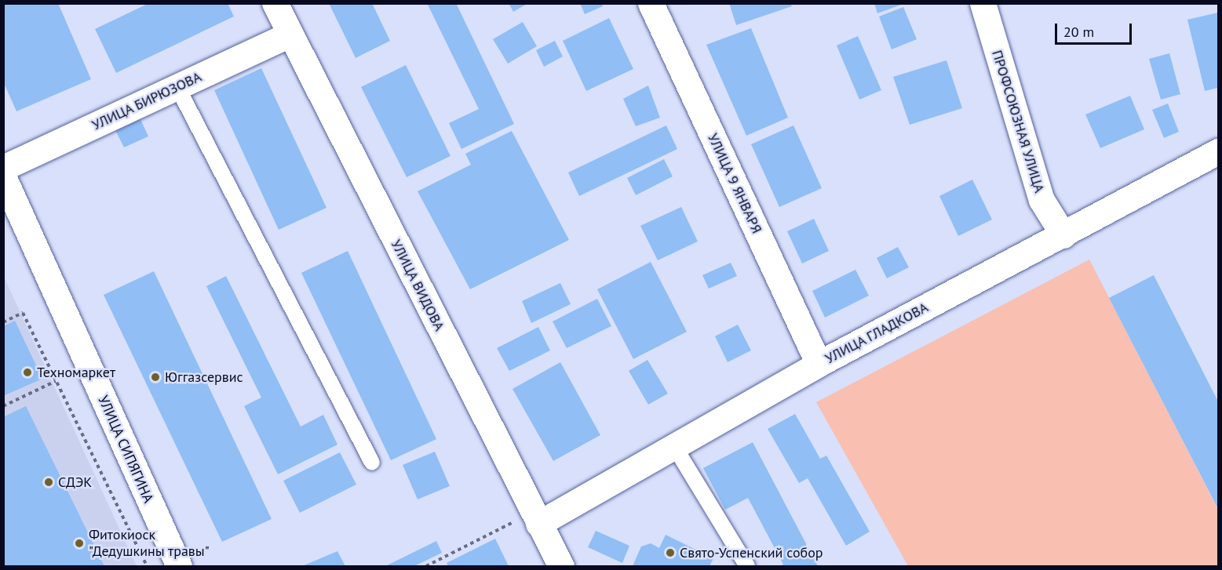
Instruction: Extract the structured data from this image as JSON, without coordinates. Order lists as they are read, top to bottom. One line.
{"streets":{"street":["УЛИЦА БИРЮЗОВА","ПРОФСОЮЗНАЯ УЛИЦА","УЛИЦА 9 ЯНВАРЯ","УЛИЦА ВИДОВА","УЛИЦА ГЛАДКОВА","УЛИЦА СИПЯГИНА"]},"crossings":[["УЛИЦА БИРЮЗОВА","УЛИЦА ВИДОВА"],["ПРОФСОЮЗНАЯ УЛИЦА","УЛИЦА ГЛАДКОВА"],["УЛИЦА 9 ЯНВАРЯ","УЛИЦА ГЛАДКОВА"],["УЛИЦА ВИДОВА","УЛИЦА ГЛАДКОВА"]],"places":["Техномаркет","Юггазсервис","СДЭК","Фитокиоск \"Дедушкины травы\"","Свято-Успенский собор"],"scale_bar":"20 m"}
